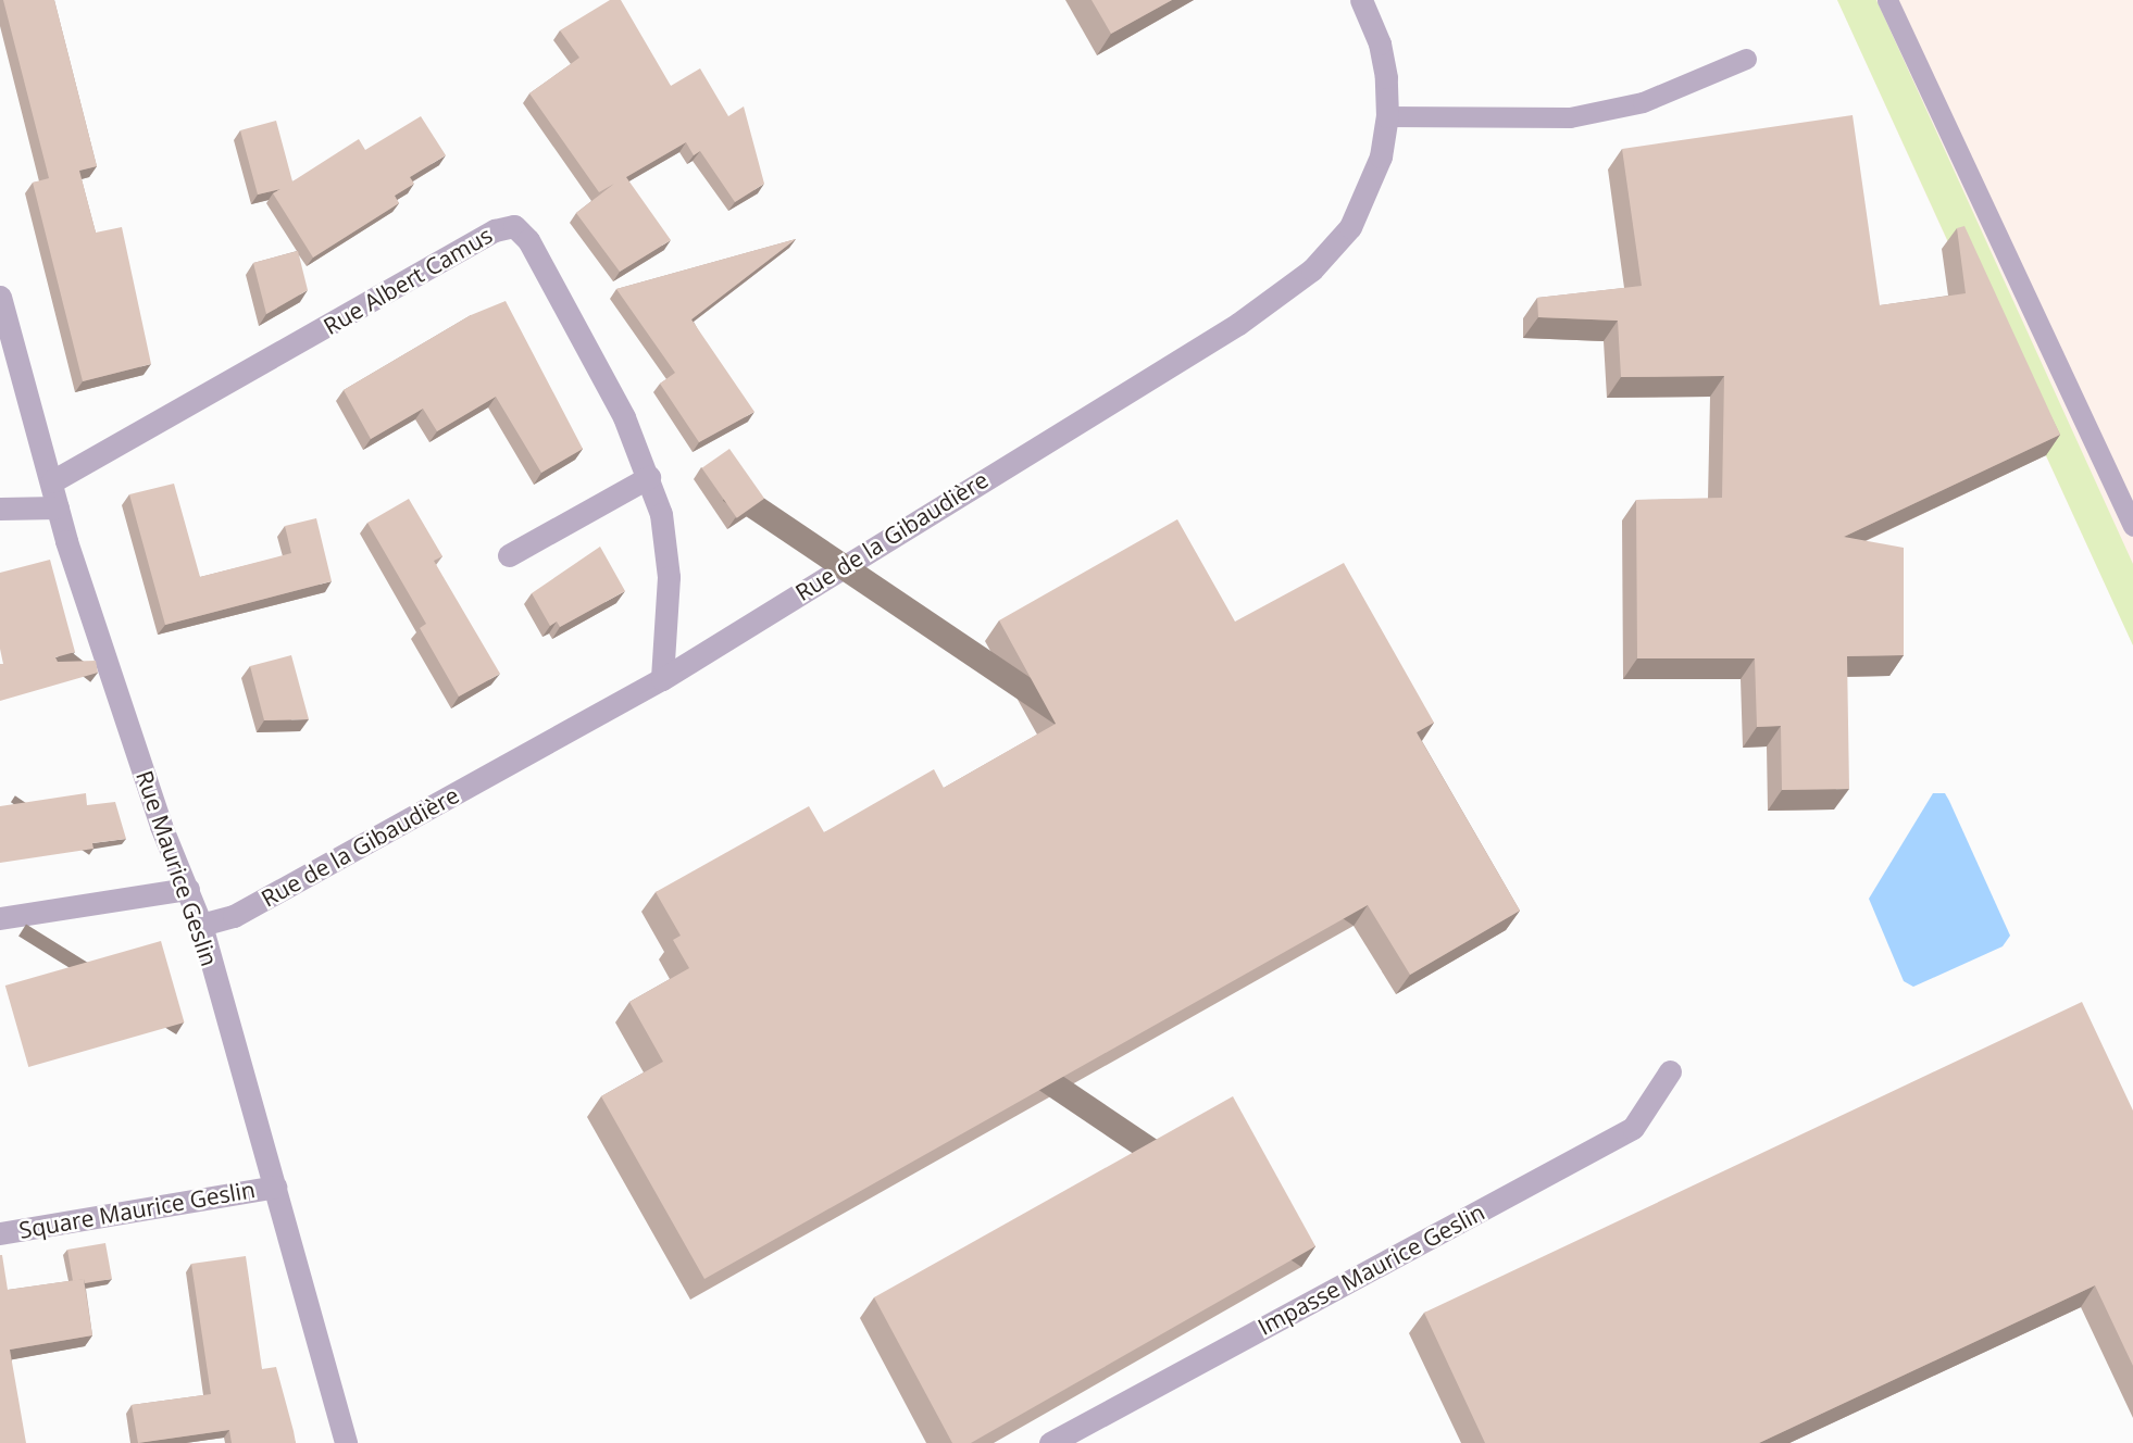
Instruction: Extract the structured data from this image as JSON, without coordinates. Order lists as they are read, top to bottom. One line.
{"streets":{"street":["Rue Albert Camus","Rue de la Gibaudière","Rue Maurice Geslin","Square Maurice Geslin","Impasse Maurice Geslin"]},"crossings":[["Rue Albert Camus","Rue de la Gibaudière"],["Rue Albert Camus","Rue Maurice Geslin"],["Rue de la Gibaudière","Rue Maurice Geslin"],["Rue Maurice Geslin","Square Maurice Geslin"]]}
